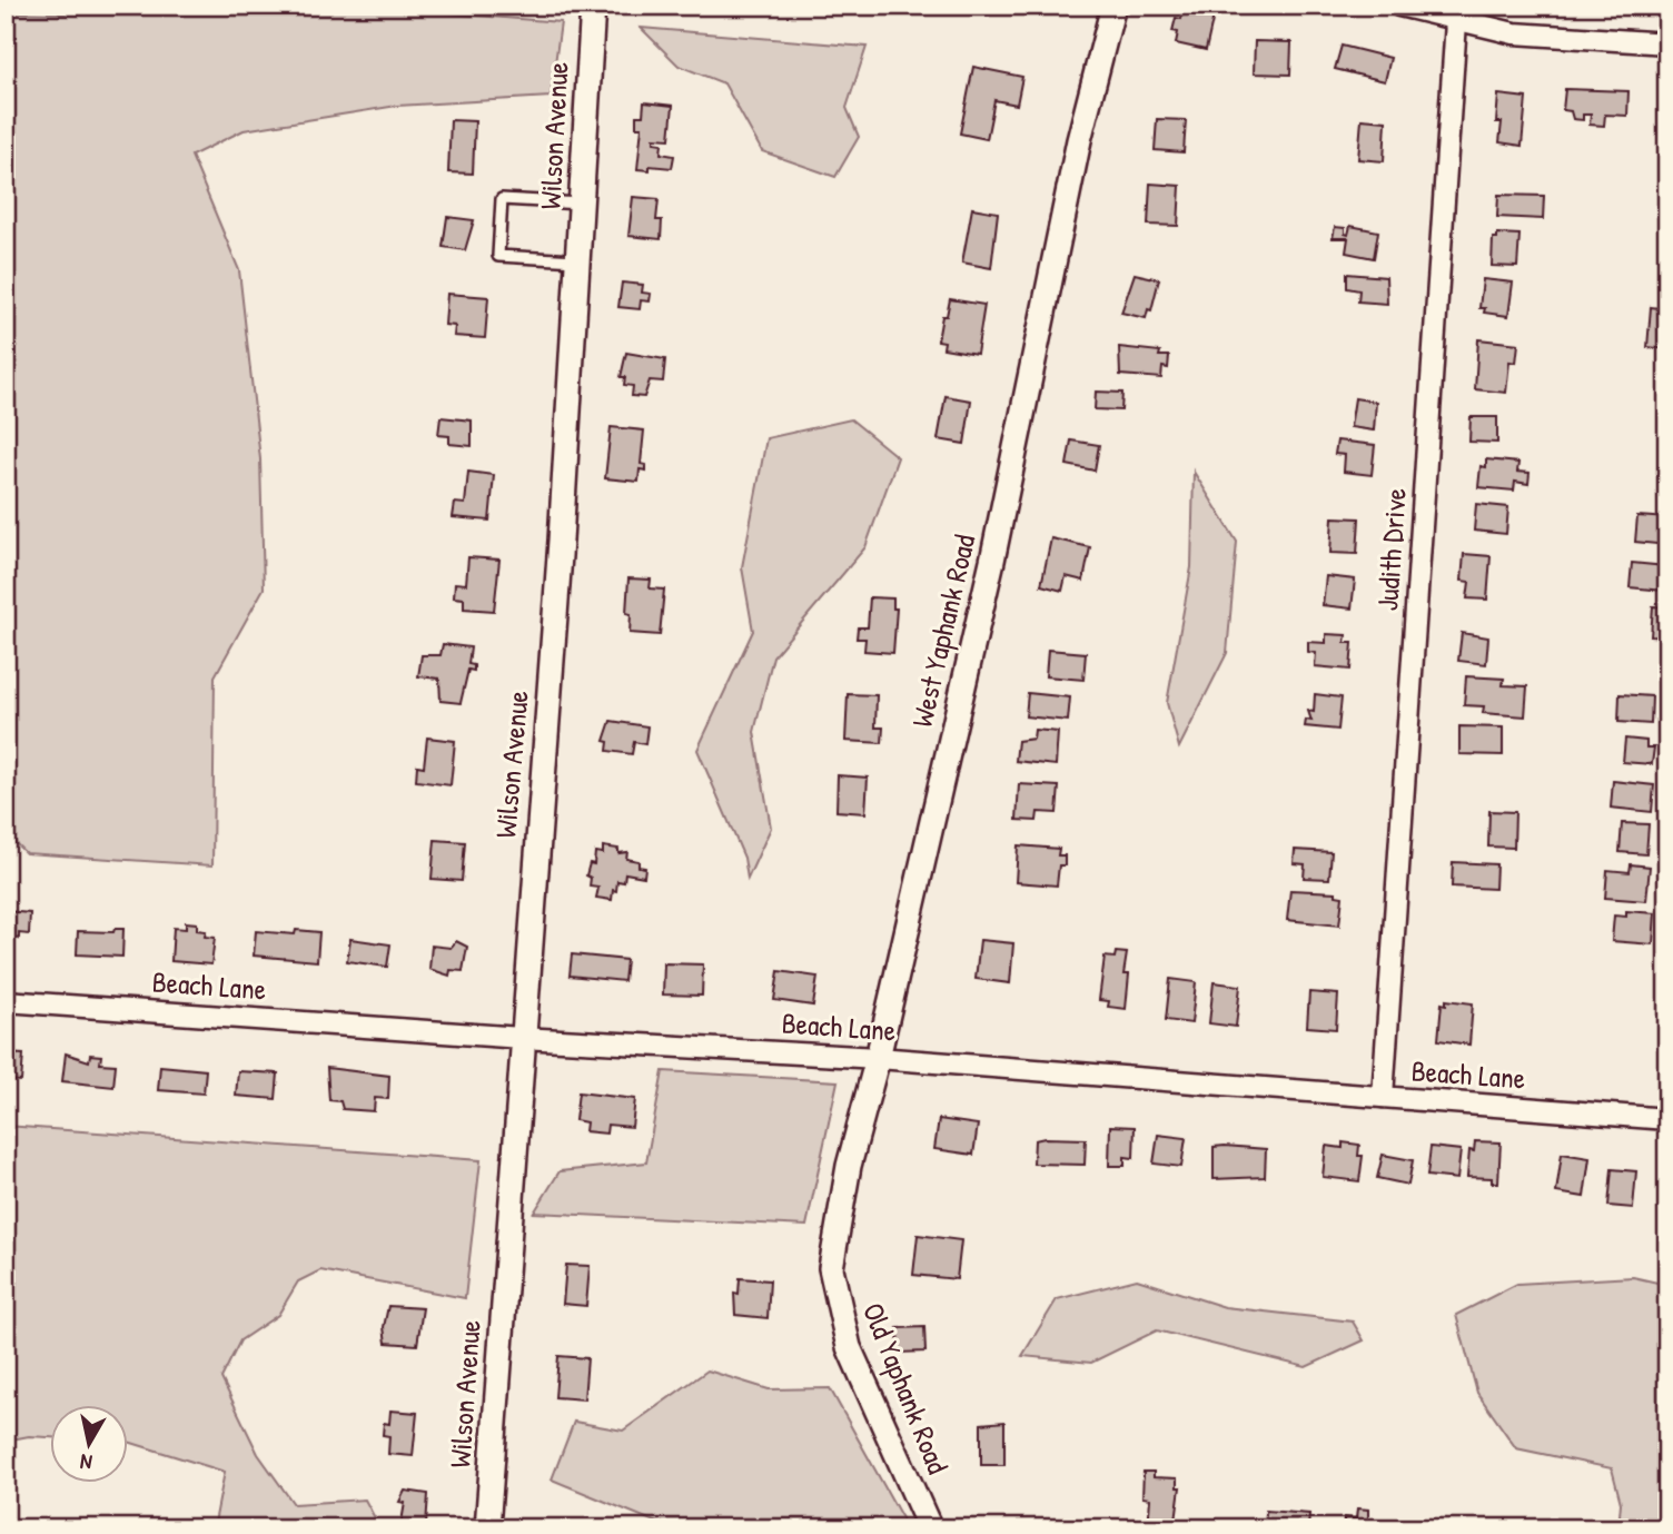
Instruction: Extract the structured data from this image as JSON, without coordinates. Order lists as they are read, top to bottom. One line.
{"streets":{"street":["Wilson Avenue","Judith Drive","West Yaphank Road","Beach Lane","Old Yaphank Road"]},"crossings":[["Wilson Avenue","Beach Lane"],["Judith Drive","Beach Lane"],["West Yaphank Road","Beach Lane"],["West Yaphank Road","Old Yaphank Road"]],"north":"bottom"}
